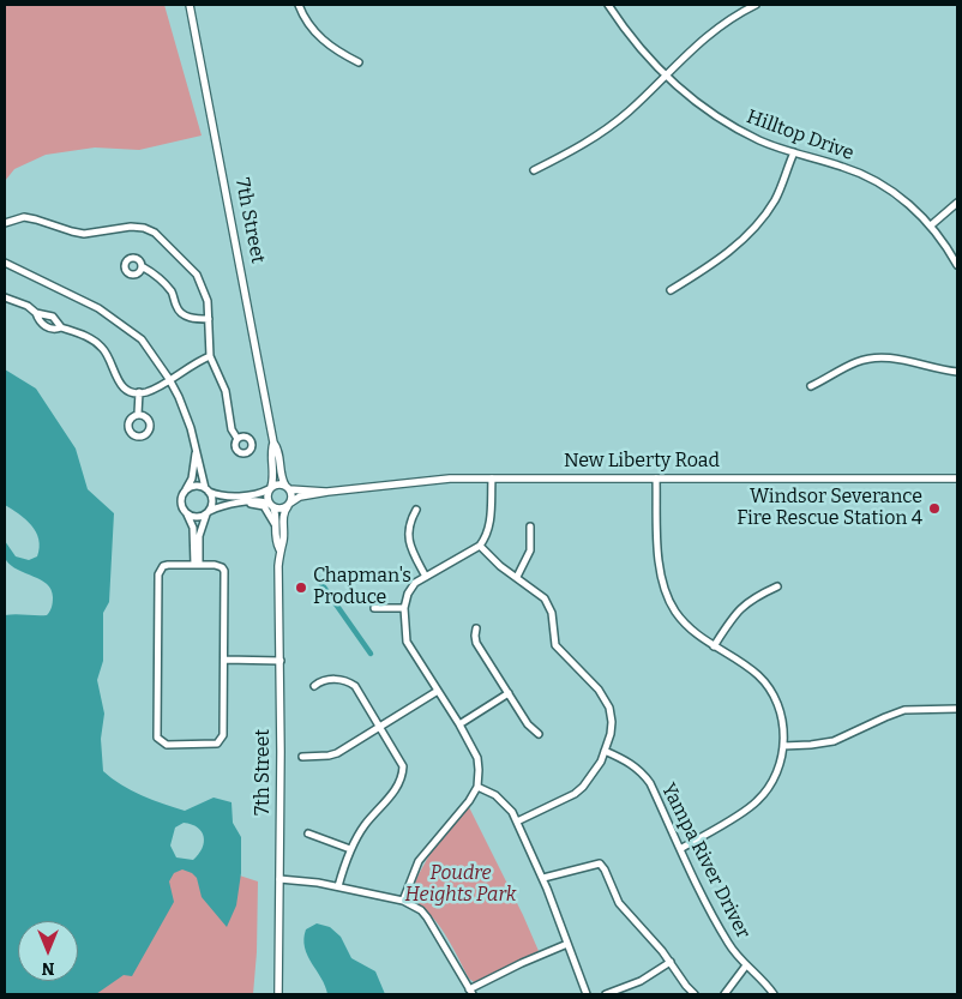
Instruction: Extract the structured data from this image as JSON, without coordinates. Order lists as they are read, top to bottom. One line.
{"streets":{"street":["Hilltop Drive","7th Street","New Liberty Road","Yampa River Driver"]},"crossings":[["7th Street","New Liberty Road"]],"parks":["Poudre Heights Park"],"places":["Windsor Severance Fire Rescue Station 4","Chapman's Produce"],"north":"bottom"}
